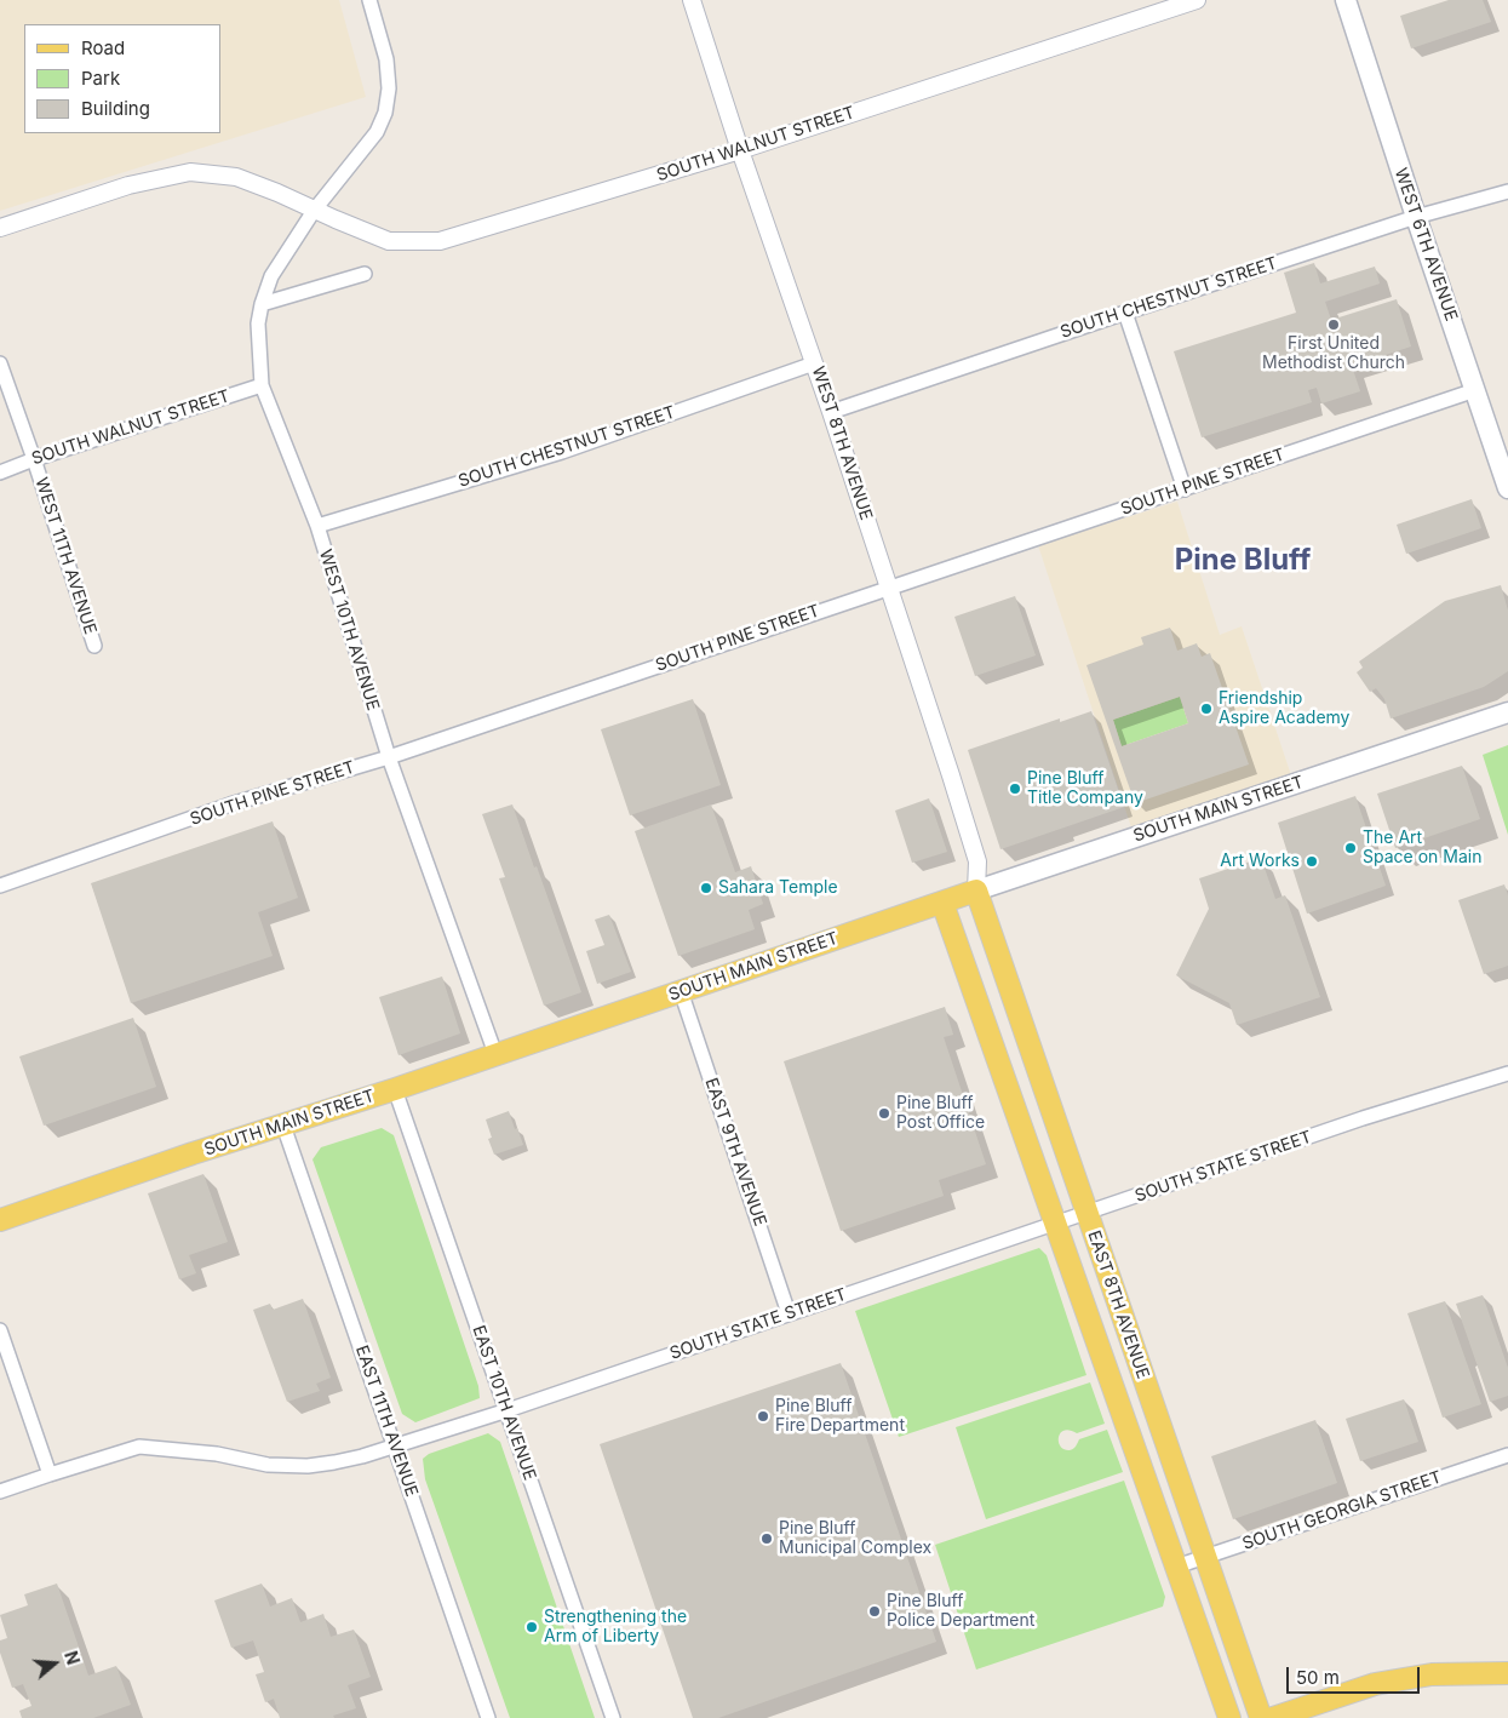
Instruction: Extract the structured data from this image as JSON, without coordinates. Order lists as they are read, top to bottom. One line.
{"streets":{"main road":["WEST 6TH AVENUE","SOUTH MAIN STREET","EAST 8TH AVENUE"],"street":["SOUTH WALNUT STREET","SOUTH CHESTNUT STREET","WEST 8TH AVENUE","SOUTH PINE STREET","WEST 11TH AVENUE","WEST 10TH AVENUE","EAST 9TH AVENUE","SOUTH STATE STREET","EAST 10TH AVENUE","EAST 11TH AVENUE","SOUTH GEORGIA STREET"]},"crossings":[["SOUTH WALNUT STREET","WEST 8TH AVENUE"],["SOUTH WALNUT STREET","WEST 11TH AVENUE"],["SOUTH WALNUT STREET","WEST 10TH AVENUE"],["WEST 6TH AVENUE","SOUTH CHESTNUT STREET"],["WEST 6TH AVENUE","SOUTH PINE STREET"],["SOUTH CHESTNUT STREET","WEST 8TH AVENUE"],["SOUTH CHESTNUT STREET","WEST 10TH AVENUE"],["WEST 8TH AVENUE","SOUTH PINE STREET"],["WEST 8TH AVENUE","SOUTH MAIN STREET"],["WEST 8TH AVENUE","EAST 8TH AVENUE"],["SOUTH PINE STREET","WEST 10TH AVENUE"],["WEST 10TH AVENUE","SOUTH MAIN STREET"],["SOUTH MAIN STREET","EAST 9TH AVENUE"],["SOUTH MAIN STREET","EAST 8TH AVENUE"],["SOUTH MAIN STREET","EAST 10TH AVENUE"],["SOUTH MAIN STREET","EAST 11TH AVENUE"],["EAST 9TH AVENUE","SOUTH STATE STREET"],["SOUTH STATE STREET","EAST 8TH AVENUE"],["SOUTH STATE STREET","EAST 10TH AVENUE"],["SOUTH STATE STREET","EAST 11TH AVENUE"],["EAST 8TH AVENUE","SOUTH GEORGIA STREET"]],"districts":["Pine Bluff"],"places":["First United Methodist Church","Friendship Aspire Academy","Pine Bluff Title Company","The Art Space on Main","Art Works","Sahara Temple","Pine Bluff Post Office","Pine Bluff Fire Department","Pine Bluff Municipal Complex","Pine Bluff Police Department","Strengthening the Arm of Liberty"],"legend":["Road","Park","Building"],"scale_bar":"50 m","north":"right"}
